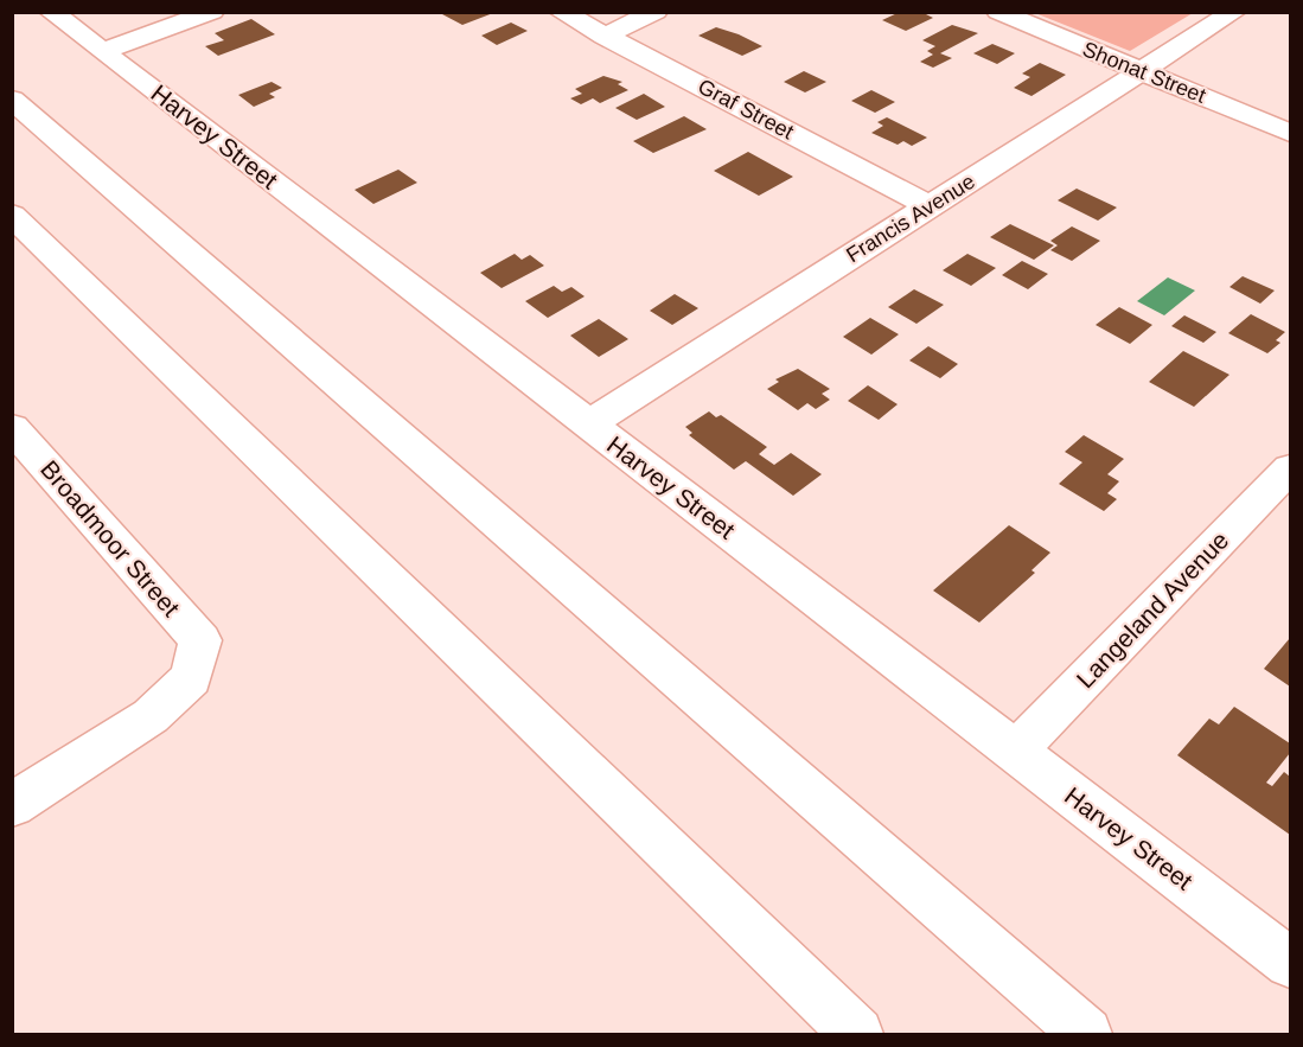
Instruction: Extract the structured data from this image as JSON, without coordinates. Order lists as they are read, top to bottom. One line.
{"streets":{"main road":["Shonat Street","Graf Street","Harvey Street","Francis Avenue","Broadmoor Street","Langeland Avenue"]},"crossings":[["Shonat Street","Francis Avenue"],["Graf Street","Francis Avenue"],["Harvey Street","Francis Avenue"],["Harvey Street","Langeland Avenue"]]}
